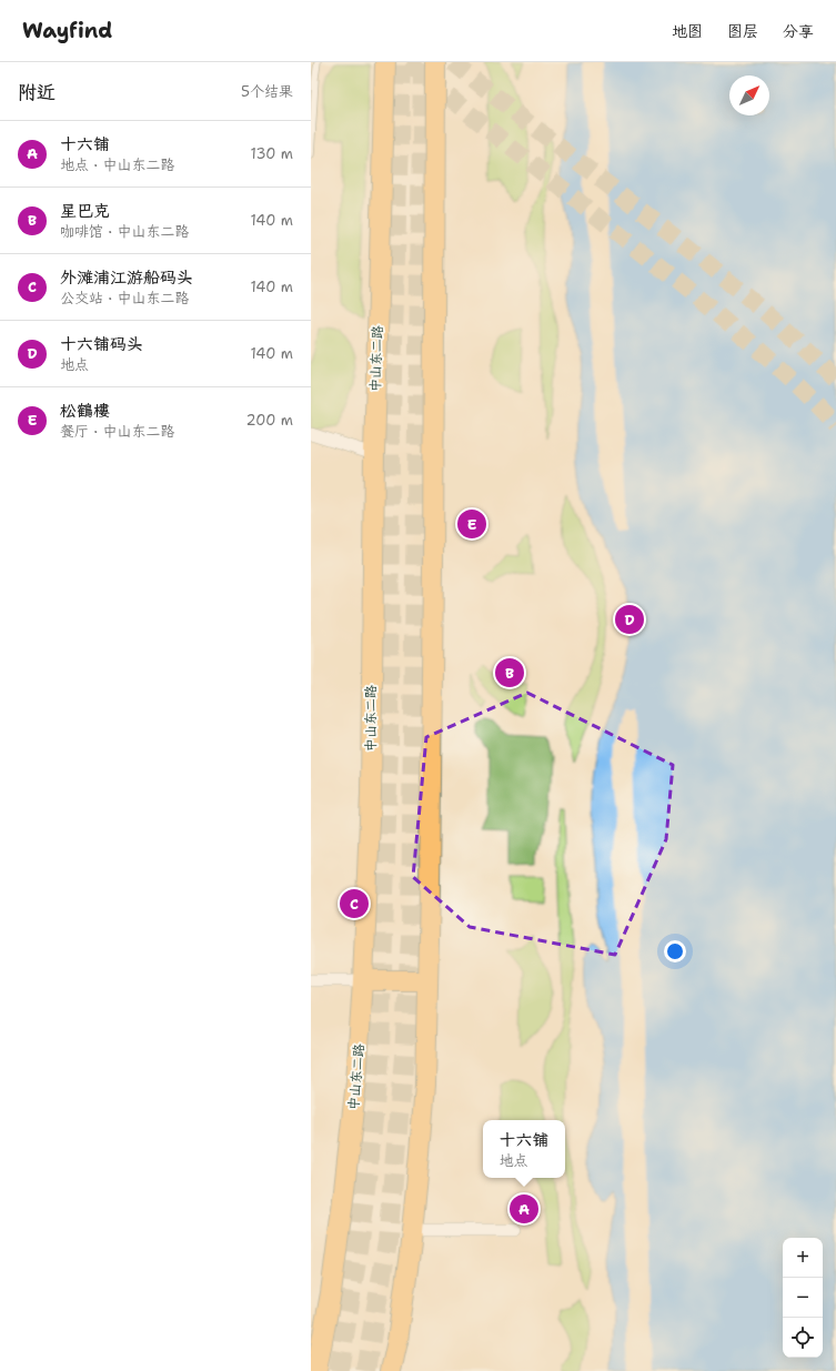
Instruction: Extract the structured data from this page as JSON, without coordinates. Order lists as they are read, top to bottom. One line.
{"streets":{"main road":["中山东二路"]},"north":"top right","page":{"header":"Wayfind","nav":["地图","图层","分享"],"heading":["附近","5个结果"],"list":[{"mark":"A","name":"十六铺","note":"地点 · 中山东二路","value":"130 m"},{"mark":"B","name":"星巴克","note":"咖啡馆 · 中山东二路","value":"140 m"},{"mark":"C","name":"外滩浦江游船码头","note":"公交站 · 中山东二路","value":"140 m"},{"mark":"D","name":"十六铺码头","note":"地点","value":"140 m"},{"mark":"E","name":"松鶴樓","note":"餐厅 · 中山东二路","value":"200 m"}],"pins":["E","D","B","C","A"],"popup":["十六铺","地点"],"map_buttons":["+","−"]}}
